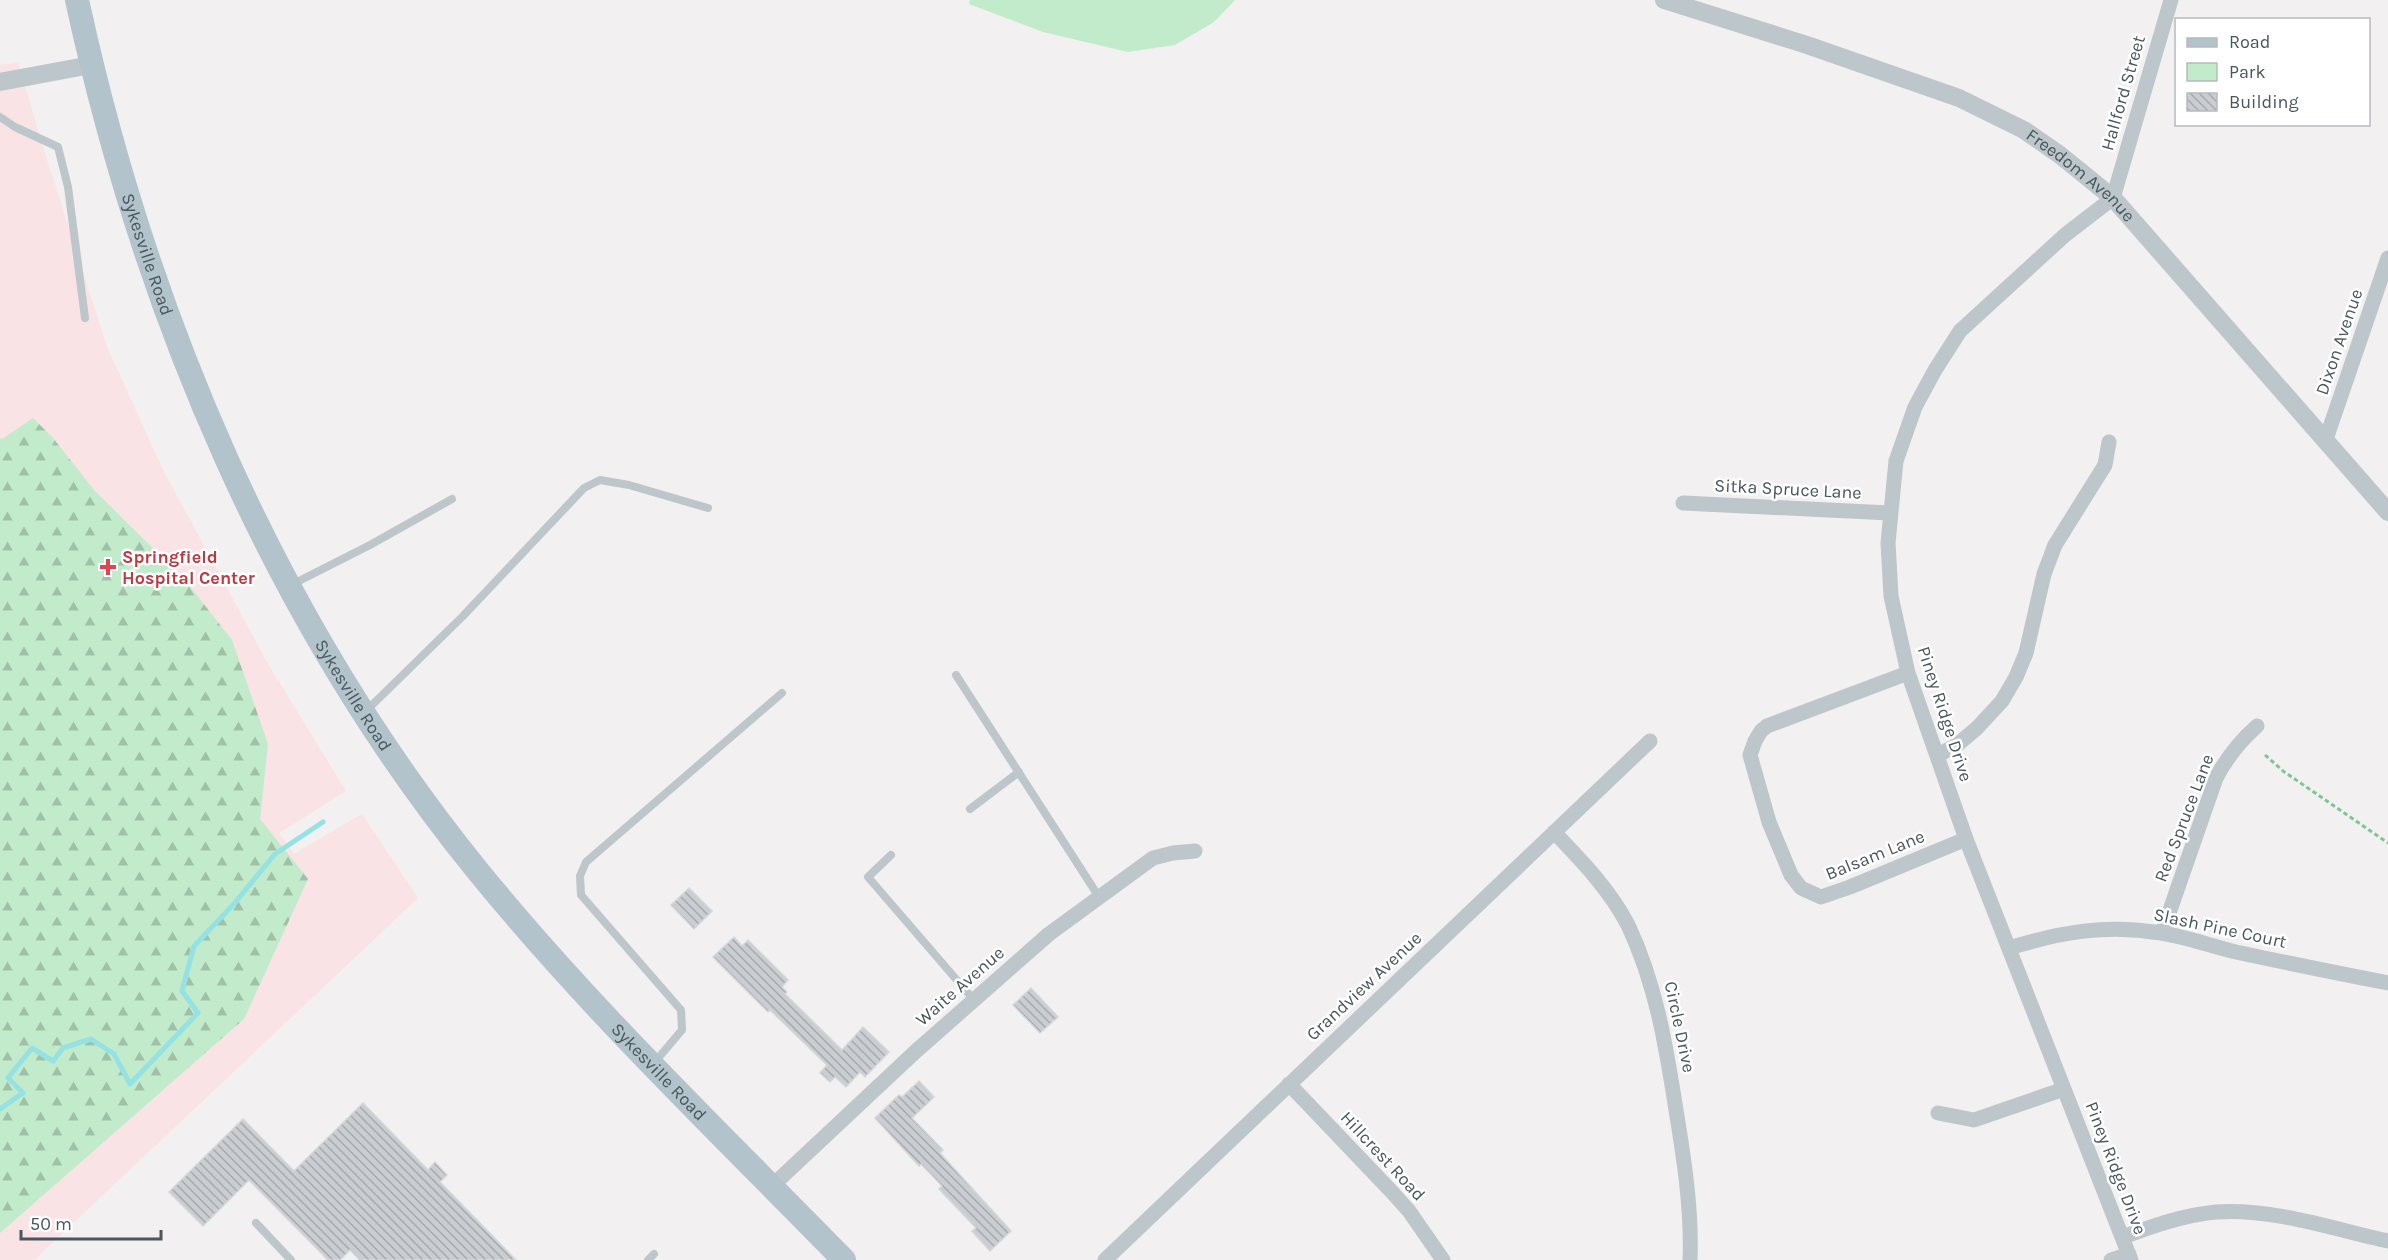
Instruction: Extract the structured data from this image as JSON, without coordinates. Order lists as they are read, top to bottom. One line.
{"streets":{"main road":["Sykesville Road"],"street":["Hallford Street","Freedom Avenue","Dixon Avenue","Sitka Spruce Lane","Piney Ridge Drive","Red Spruce Lane","Balsam Lane","Slash Pine Court","Waite Avenue","Grandview Avenue","Circle Drive","Hillcrest Road"]},"crossings":[["Hallford Street","Freedom Avenue"],["Hallford Street","Piney Ridge Drive"],["Freedom Avenue","Dixon Avenue"],["Freedom Avenue","Piney Ridge Drive"],["Sykesville Road","Waite Avenue"],["Sitka Spruce Lane","Piney Ridge Drive"],["Piney Ridge Drive","Balsam Lane"],["Piney Ridge Drive","Slash Pine Court"],["Red Spruce Lane","Slash Pine Court"],["Grandview Avenue","Circle Drive"],["Grandview Avenue","Hillcrest Road"]],"places":{"health":["Springfield Hospital Center"]},"legend":["Road","Park","Building"],"scale_bar":"50 m"}
